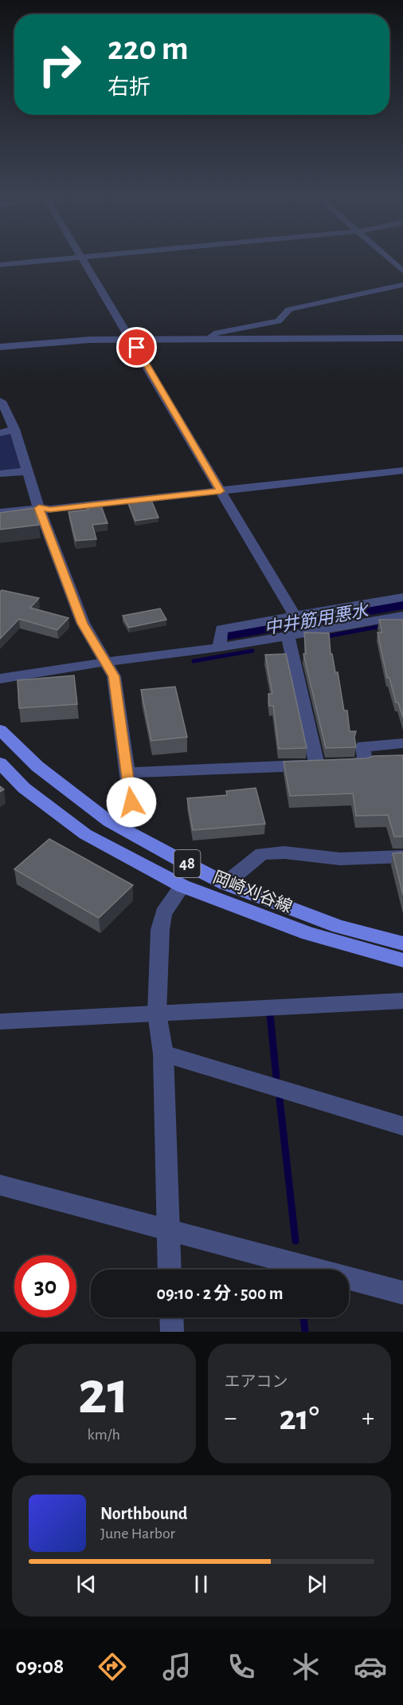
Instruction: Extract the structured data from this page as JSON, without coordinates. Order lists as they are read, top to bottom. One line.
{"streets":{"main road":["48","岡崎刈谷線"]},"water":["中井筋用悪水"],"page":{"turn":["220 m","右折"],"limit":"30","trip":"09:10 · 2 分 · 500 m","tile":[["21","km/h"],"エアコン"],"heat":["−","21°","+"],"song":["Northbound","June Harbor"],"tabs":"09:08"}}
